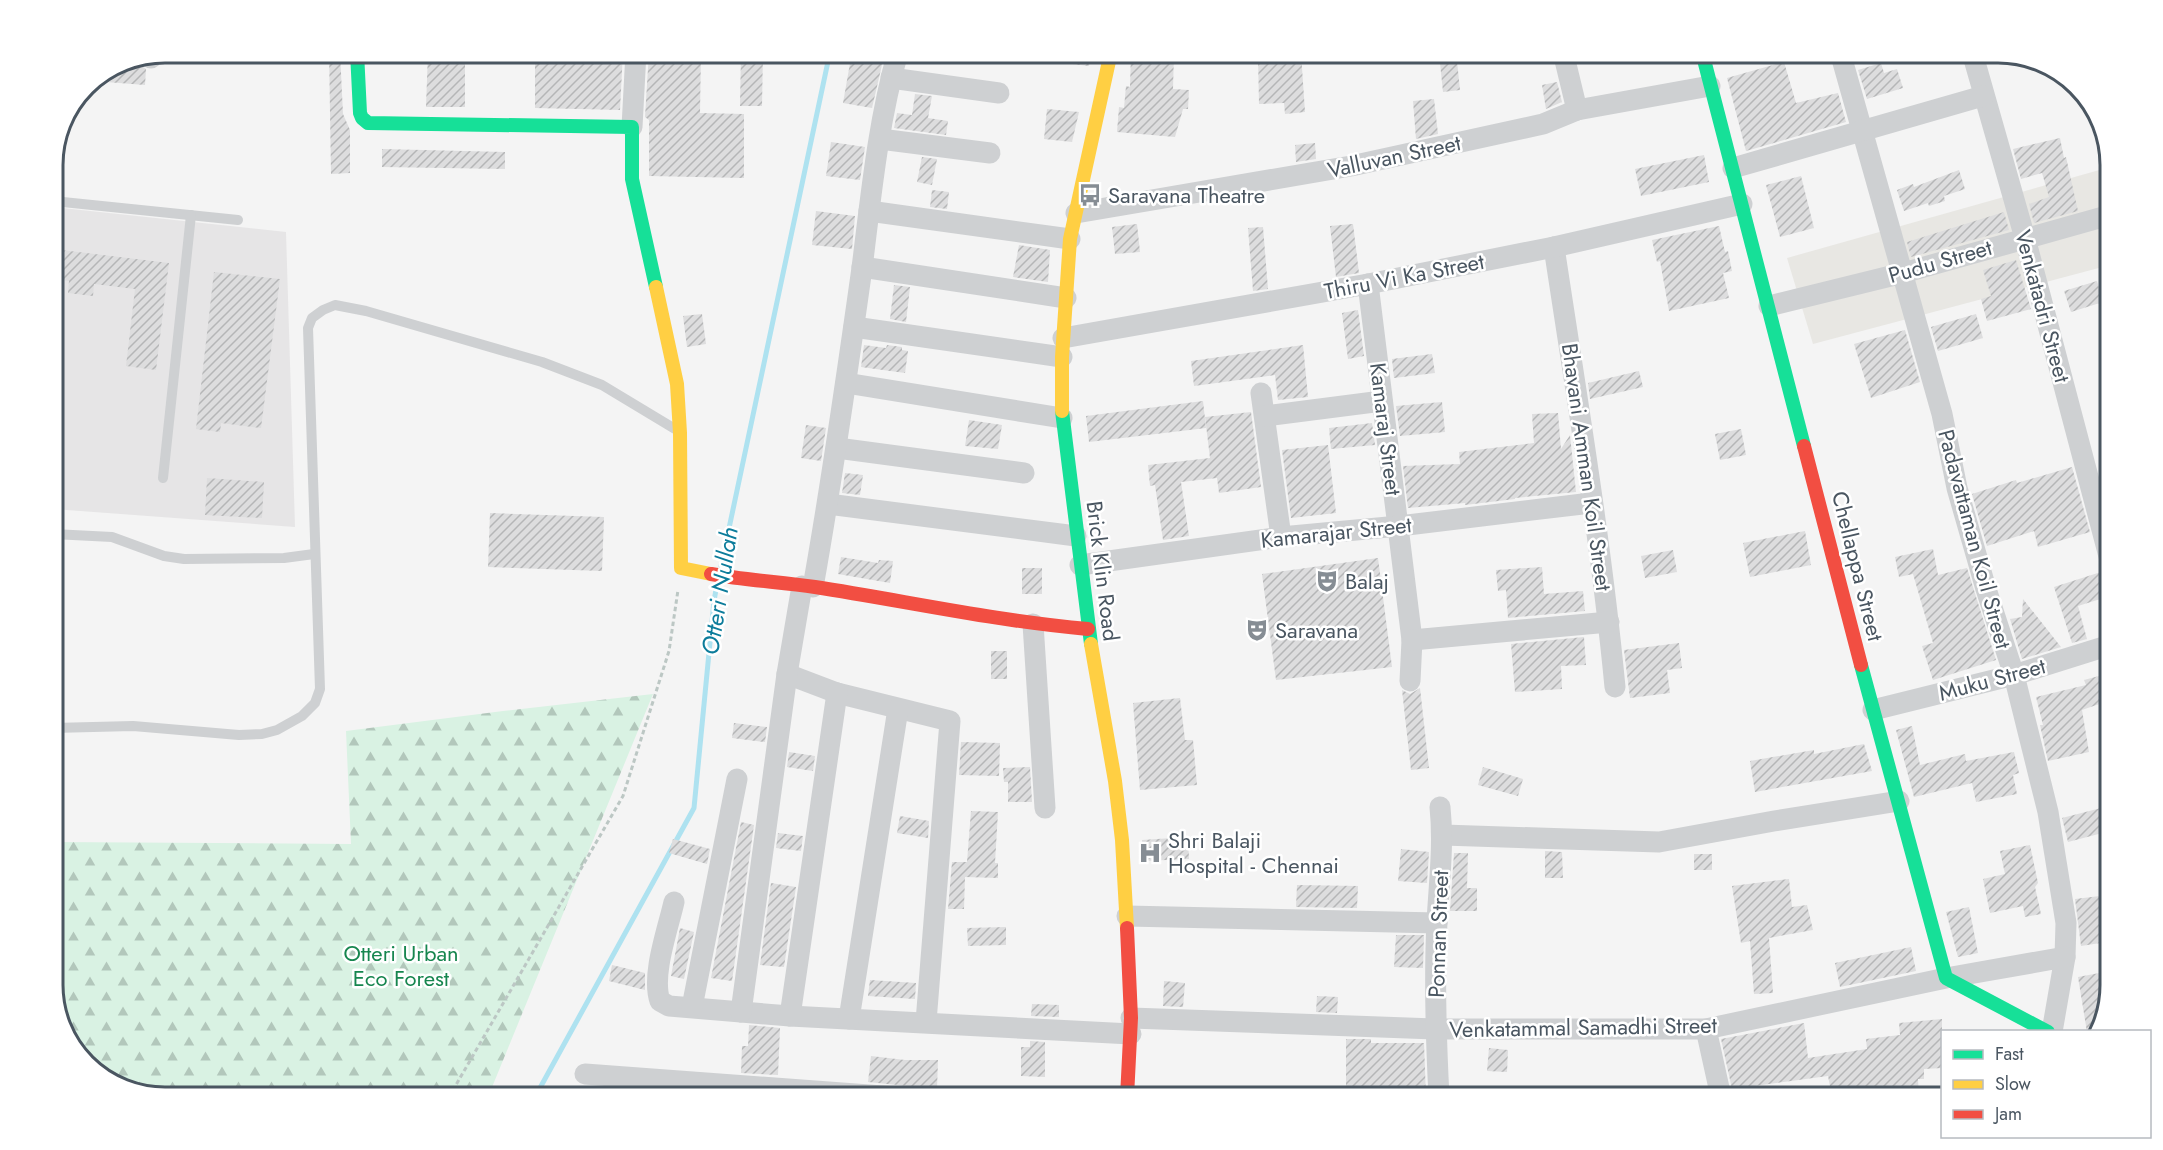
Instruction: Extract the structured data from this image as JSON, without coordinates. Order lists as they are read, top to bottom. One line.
{"streets":{"street":["Valluvan Street","Pudu Street","Thiru Vi Ka Street","Venkatadri Street","Kamaraj Street","Bhavani Amman Koil Street","Kamarajar Street","Padavattaman Koil Street","Chellappa Street","Brick Klin Road","Muku Street","Ponnan Street","Venkatammal Samadhi Street"]},"crossings":[["Valluvan Street","Chellappa Street"],["Valluvan Street","Brick Klin Road"],["Pudu Street","Venkatadri Street"],["Pudu Street","Padavattaman Koil Street"],["Pudu Street","Chellappa Street"],["Thiru Vi Ka Street","Kamaraj Street"],["Thiru Vi Ka Street","Bhavani Amman Koil Street"],["Thiru Vi Ka Street","Chellappa Street"],["Thiru Vi Ka Street","Brick Klin Road"],["Kamaraj Street","Kamarajar Street"],["Bhavani Amman Koil Street","Kamarajar Street"],["Kamarajar Street","Brick Klin Road"],["Padavattaman Koil Street","Muku Street"],["Padavattaman Koil Street","Venkatammal Samadhi Street"],["Chellappa Street","Muku Street"],["Chellappa Street","Venkatammal Samadhi Street"],["Brick Klin Road","Venkatammal Samadhi Street"],["Ponnan Street","Venkatammal Samadhi Street"]],"water":["Otteri Nullah"],"parks":["Otteri Urban Eco Forest"],"places":{"bus stop":["Saravana Theatre"],"theatre":["Balaj","Saravana"],"hospital":["Shri Balaji Hospital - Chennai"]},"legend":["Fast","Slow","Jam"]}
